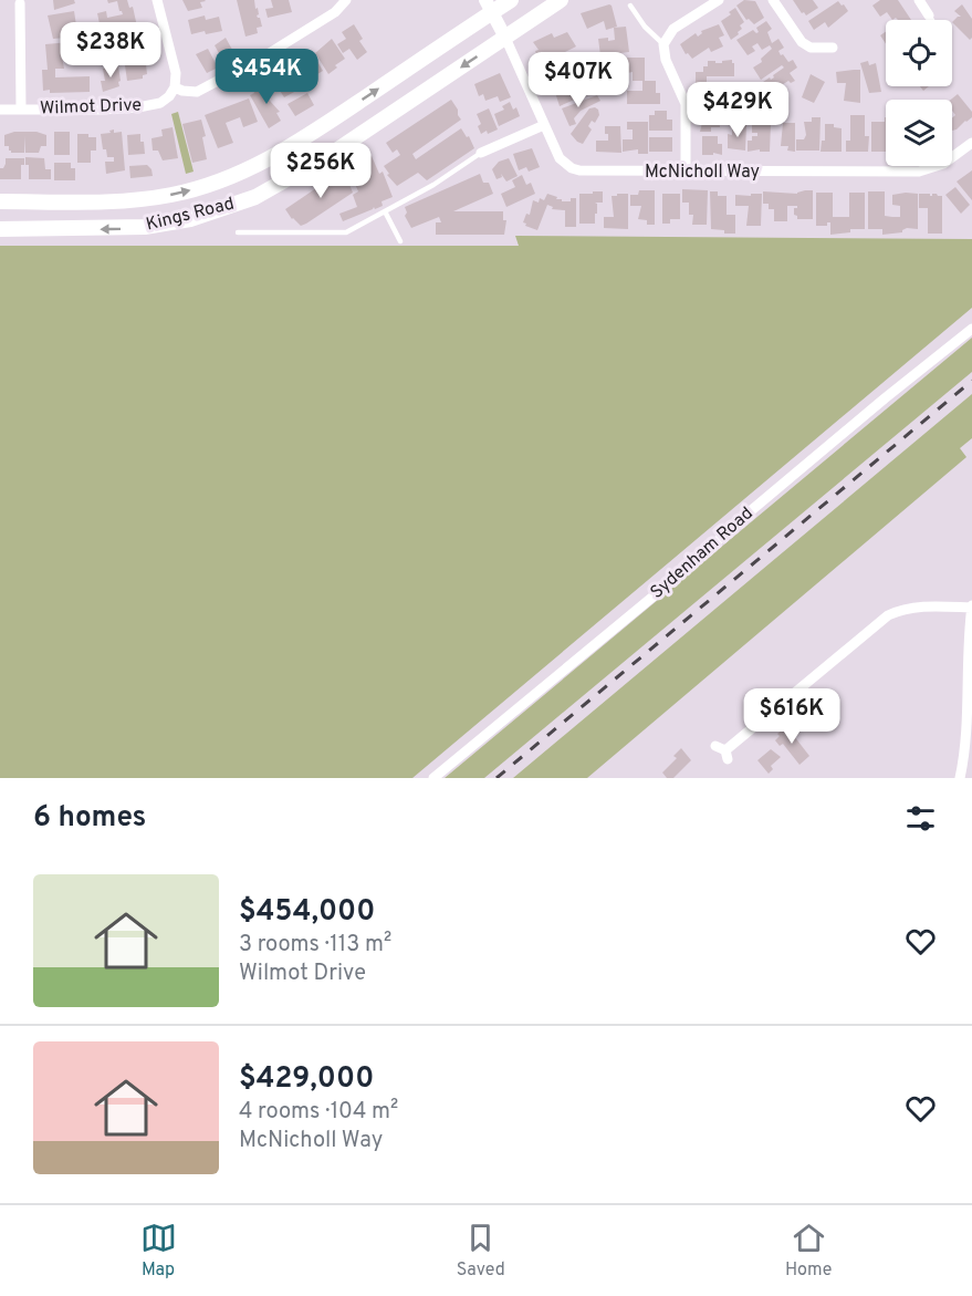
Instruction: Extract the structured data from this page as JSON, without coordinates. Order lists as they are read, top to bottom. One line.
{"streets":{"main road":["Kings Road"],"street":["Wilmot Drive","McNicholl Way","Sydenham Road"]},"crossings":[["McNicholl Way","Kings Road"]],"page":{"price":["$238K","$454K","$407K","$429K","$256K","$616K"],"heading":"6 homes","list":[{"name":"$454,000","note":"3 rooms · 113 m² · Wilmot Drive"},{"name":"$429,000","note":"4 rooms · 104 m² · McNicholl Way"}],"tabs":["Map","Saved","Home"]}}
